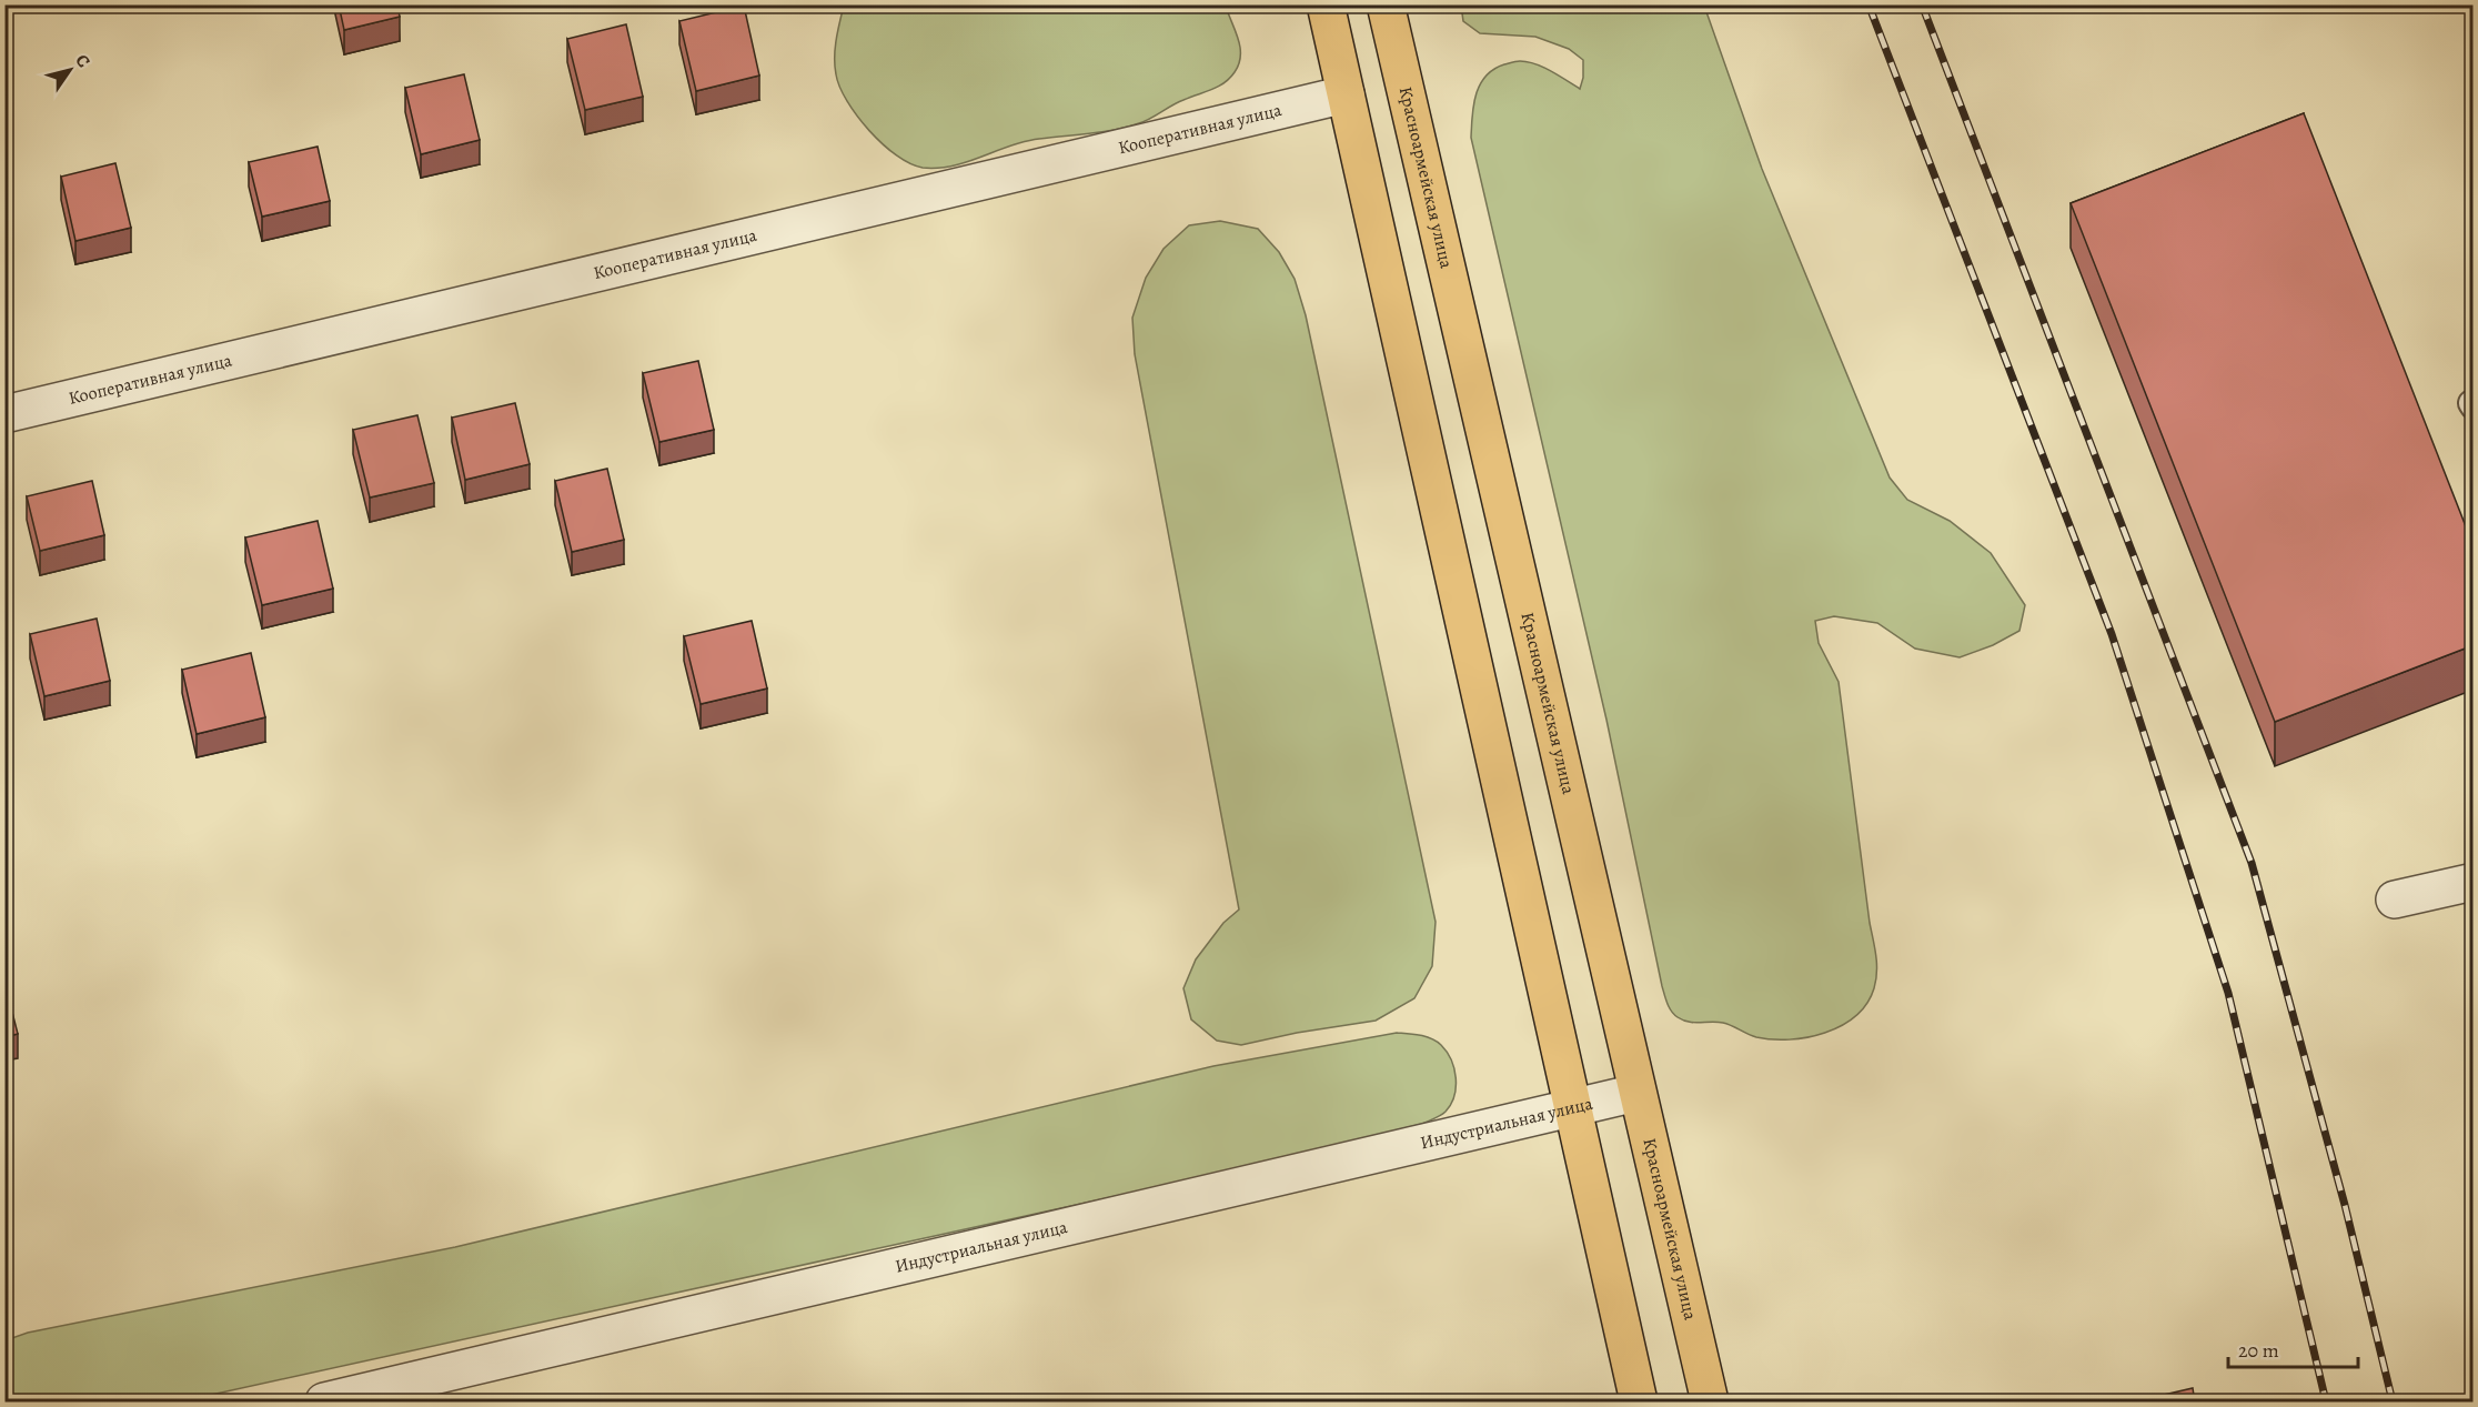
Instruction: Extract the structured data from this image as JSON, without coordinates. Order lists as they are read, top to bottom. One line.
{"streets":{"main road":["Красноармейская улица"],"street":["Кооперативная улица","Индустриальная улица"]},"crossings":[["Красноармейская улица","Индустриальная улица"]],"scale_bar":"20 m","north":"top right"}
